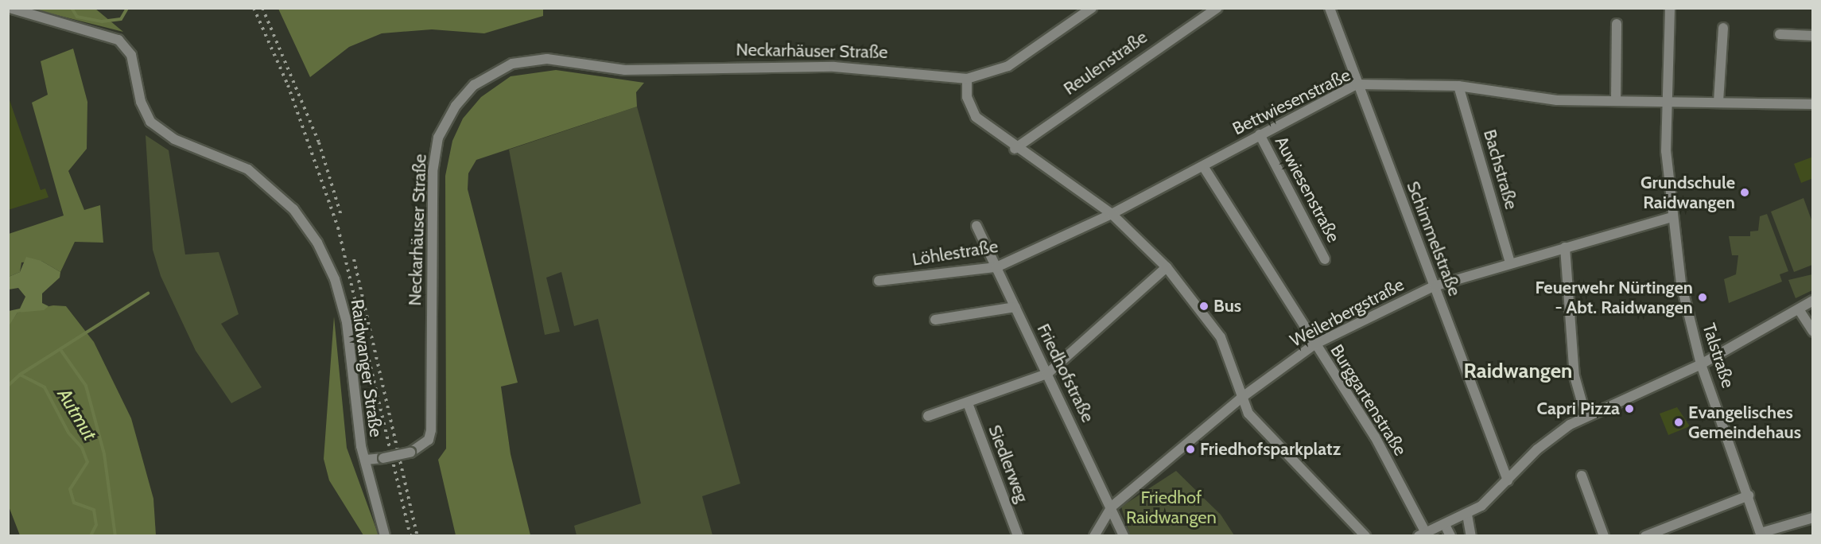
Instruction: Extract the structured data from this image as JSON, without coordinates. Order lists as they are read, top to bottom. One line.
{"streets":{"street":["Neckarhäuser Straße","Reulenstraße","Bettwiesenstraße","Bachstraße","Auwiesenstraße","Schimmelstraße","Löhlestraße","Weilerbergstraße","Talstraße","Raidwanger Straße","Friedhofstraße","Burggartenstraße","Siedlerweg"]},"crossings":[["Neckarhäuser Straße","Raidwanger Straße"],["Bettwiesenstraße","Bachstraße"],["Bettwiesenstraße","Auwiesenstraße"],["Bettwiesenstraße","Schimmelstraße"],["Bettwiesenstraße","Löhlestraße"],["Bettwiesenstraße","Talstraße"],["Bettwiesenstraße","Burggartenstraße"],["Bachstraße","Weilerbergstraße"],["Schimmelstraße","Weilerbergstraße"],["Löhlestraße","Friedhofstraße"],["Weilerbergstraße","Talstraße"],["Weilerbergstraße","Friedhofstraße"],["Weilerbergstraße","Burggartenstraße"]],"districts":["Raidwangen"],"water":["Autmut"],"parks":["Friedhof Raidwangen"],"places":["Grundschule Raidwangen","Feuerwehr Nürtingen - Abt. Raidwangen","Bus","Capri Pizza","Evangelisches Gemeindehaus","Friedhofsparkplatz"]}
